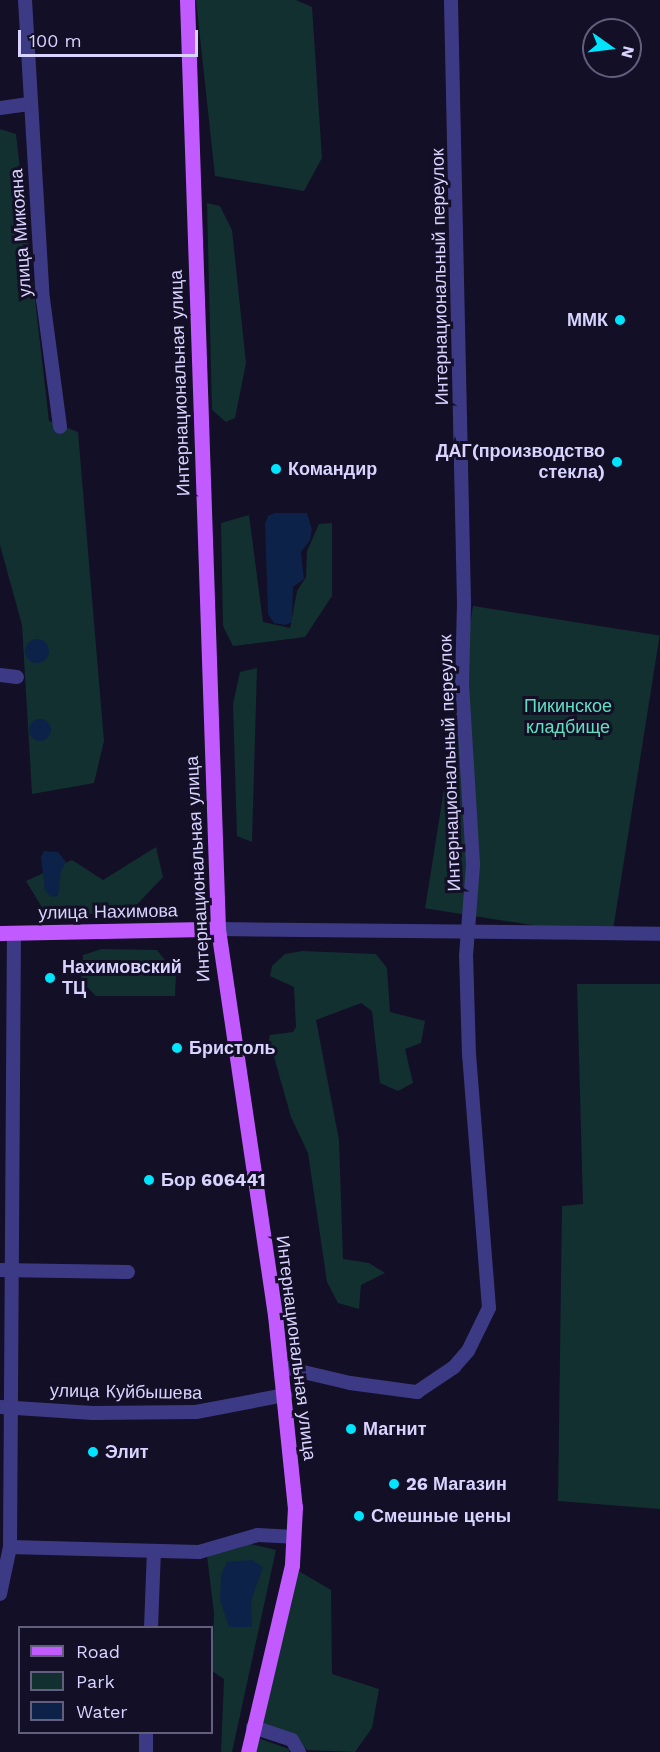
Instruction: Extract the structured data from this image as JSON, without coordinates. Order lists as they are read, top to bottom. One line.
{"streets":{"main road":["Интернациональная улица","улица Нахимова"],"street":["улица Микояна","Интернациональный переулок","улица Куйбышева"]},"crossings":[["Интернациональный переулок","Интернациональная улица"],["Интернациональная улица","улица Нахимова"],["Интернациональная улица","улица Куйбышева"]],"parks":["Пикинское кладбище"],"places":["ММК","ДАГ(производство стекла)","Командир","Нахимовский ТЦ","Бристоль","Бор 606441","Магнит","Элит","26 Магазин","Смешные цены"],"legend":["Road","Park","Water"],"scale_bar":"100 m","north":"right"}
